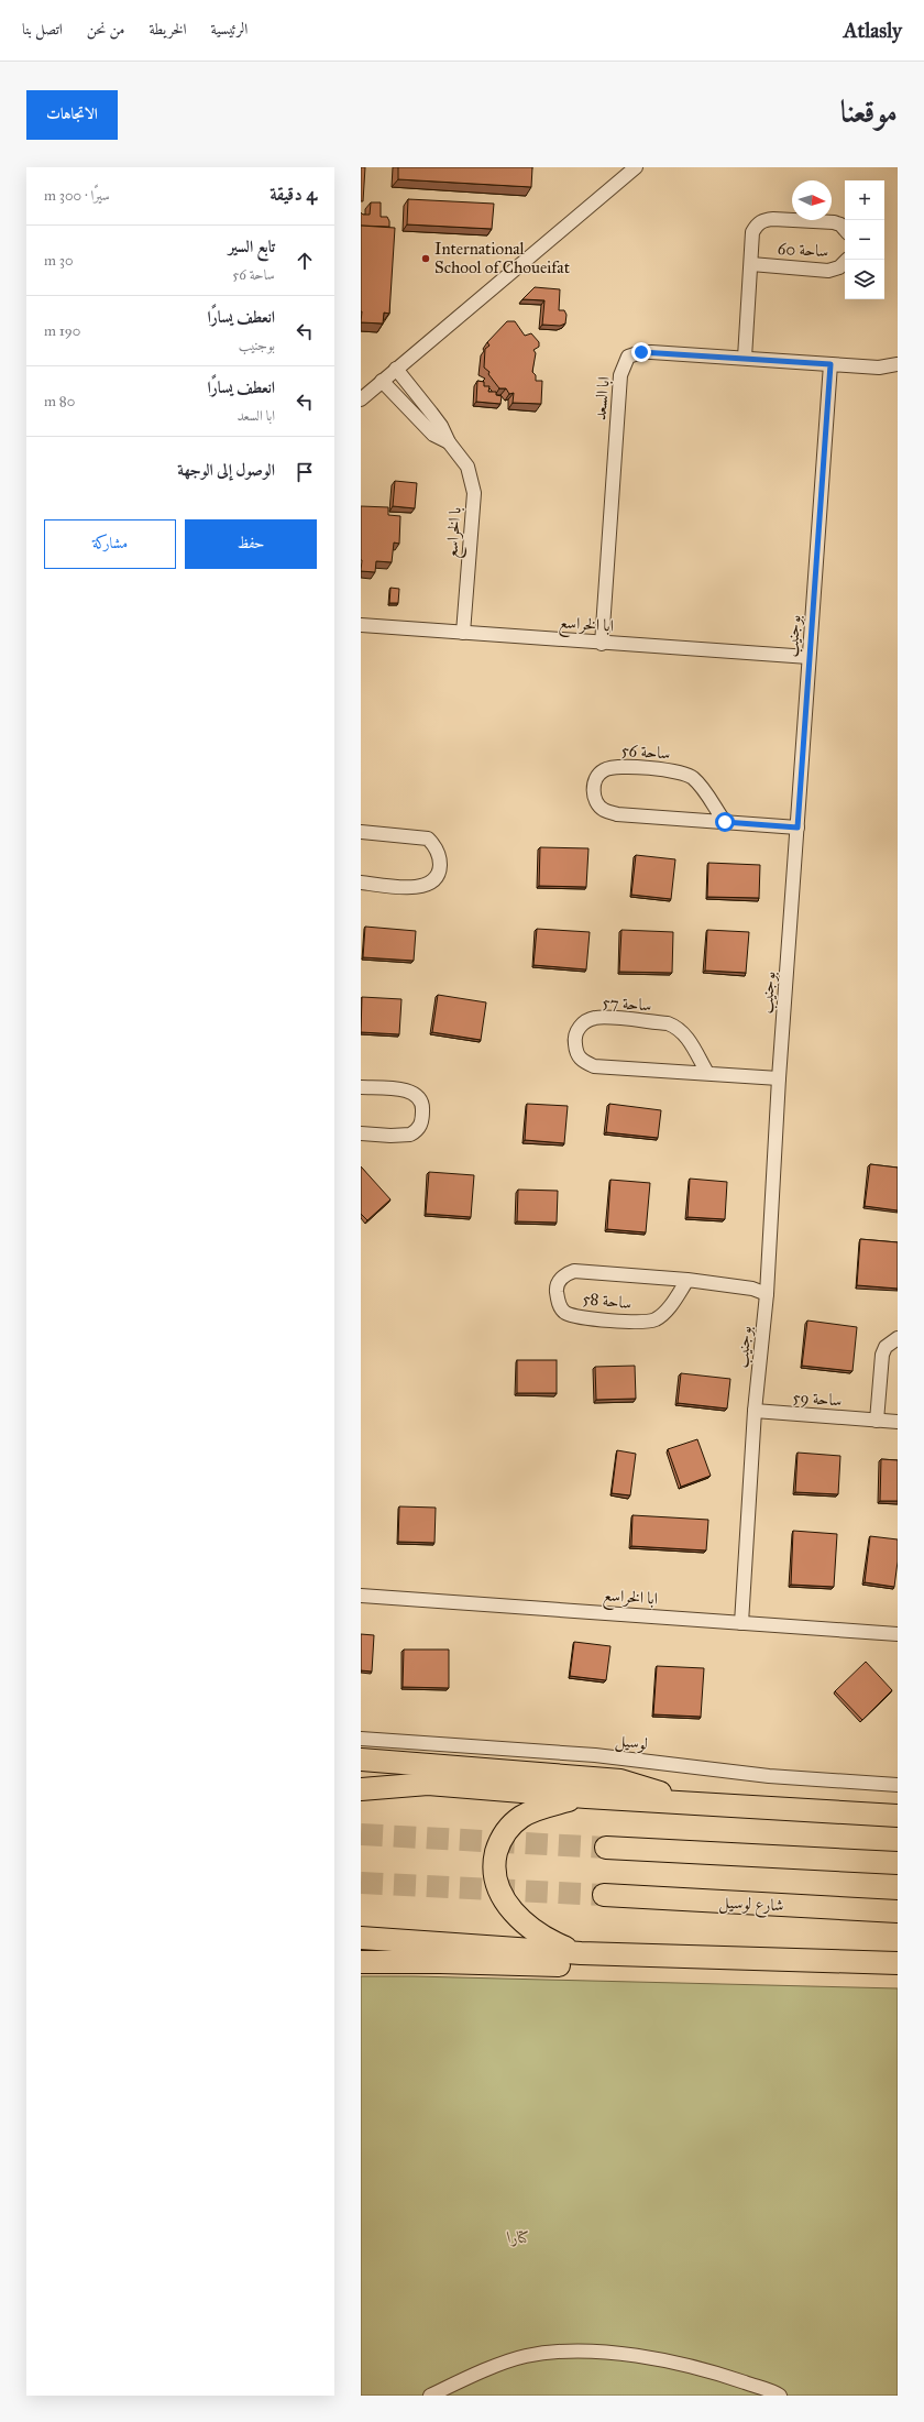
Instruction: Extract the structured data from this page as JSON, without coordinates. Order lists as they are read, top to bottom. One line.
{"streets":{"highway":["شارع لوسيل"],"street":["ساحة 60","ابا السعد","با الخراسع","ابا الخراسع","بوجنيب","ساحة 56","ساحة 57","ساحة 58","ساحة 59","لوسيل"]},"crossings":[["ساحة 60","ابا السعد"],["ابا السعد","ابا الخراسع"],["ابا السعد","بوجنيب"],["با الخراسع","ابا الخراسع"],["ابا الخراسع","بوجنيب"],["بوجنيب","ساحة 56"],["بوجنيب","ساحة 57"],["بوجنيب","ساحة 58"],["بوجنيب","ساحة 59"]],"parks":["كتارا"],"places":["International School of Choueifat"],"north":"right","page":{"header":"Atlasly","nav":["الرئيسية","الخريطة","من نحن","اتصل بنا"],"title":"موقعنا","buttons":["الاتجاهات",["حفظ","مشاركة"]],"heading":["4 دقيقة","سيرًا · 300 m"],"map_buttons":["+","−"],"list":[["تابع السير","ساحة 56","30 m"],["انعطف يسارًا","بوجنيب","190 m"],["انعطف يسارًا","ابا السعد","80 m"],"الوصول إلى الوجهة"]}}
